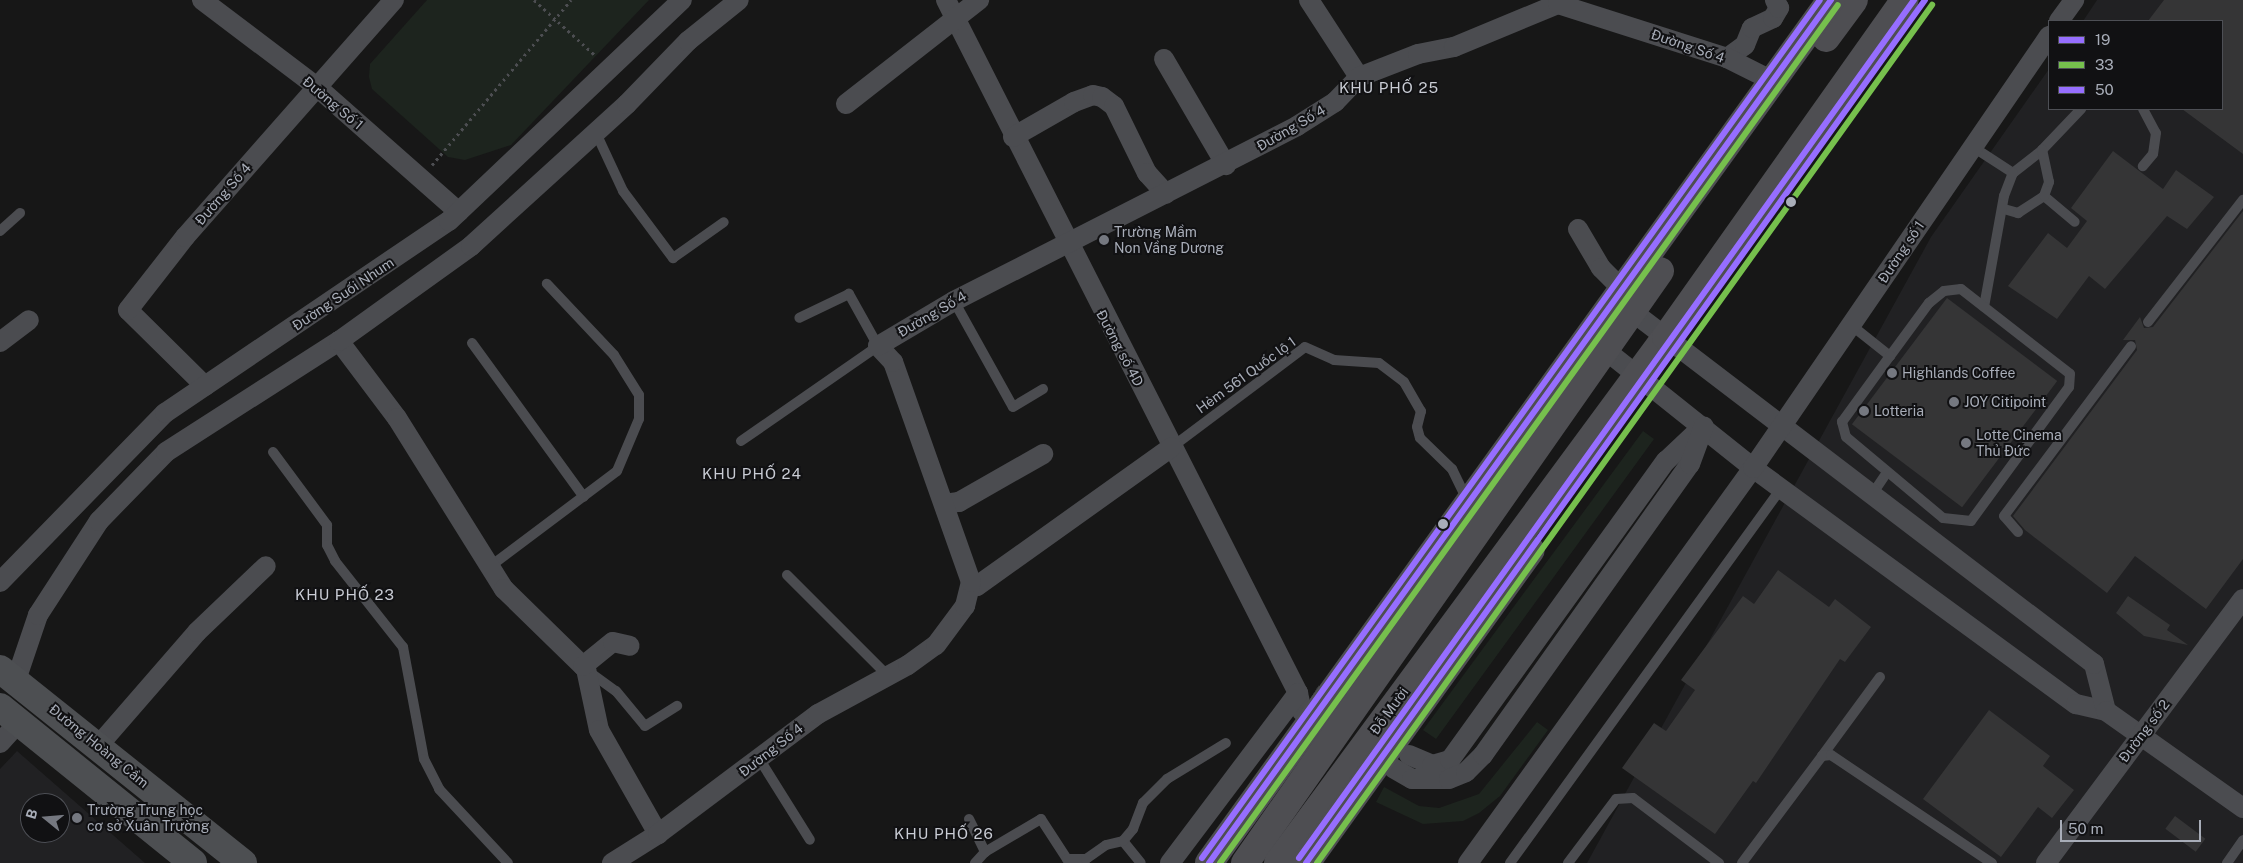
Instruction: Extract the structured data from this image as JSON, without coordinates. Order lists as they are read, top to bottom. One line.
{"streets":{"highway":["Đỗ Mười"],"main road":["Đường Hoàng Cầm"],"street":["Đường Số 4","Đường Số 1","Đường số 1","Đường Suối Nhum","Đường số 4D","Đường số 2"],"lane":["Hẻm 561 Quốc lộ 1"]},"crossings":[["Đường Số 4","Đường Số 1"],["Đường Số 4","Đường Suối Nhum"],["Đường Số 4","Đường số 4D"],["Đường Số 1","Đường Suối Nhum"],["Đường số 4D","Hẻm 561 Quốc lộ 1"]],"districts":["KHU PHỐ 25","KHU PHỐ 24","KHU PHỐ 23","KHU PHỐ 26"],"places":["Trường Mầm Non Vầng Dương","Highlands Coffee","JOY Citipoint","Lotteria","Lotte Cinema Thủ Đức","Trường Trung học cơ sở Xuân Trường"],"lines":["transit line 19","transit line 50","transit line 33"],"legend":["19","33","50"],"scale_bar":"50 m","north":"left"}
